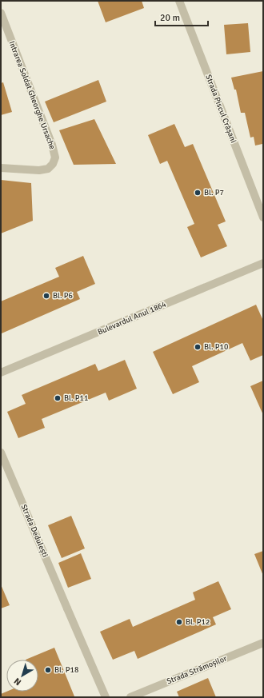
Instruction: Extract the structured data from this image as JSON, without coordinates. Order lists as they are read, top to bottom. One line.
{"streets":{"street":["Intrarea Soldat Gheorghe Ursache","Strada Piscul Crășani","Bulevardul Anul 1864","Strada Dedulești","Strada Strămoșilor"]},"places":["Bl. P7","Bl. P6","Bl. P10","Bl. P11","Bl. P12","Bl. P18"],"scale_bar":"20 m","north":"bottom left"}
